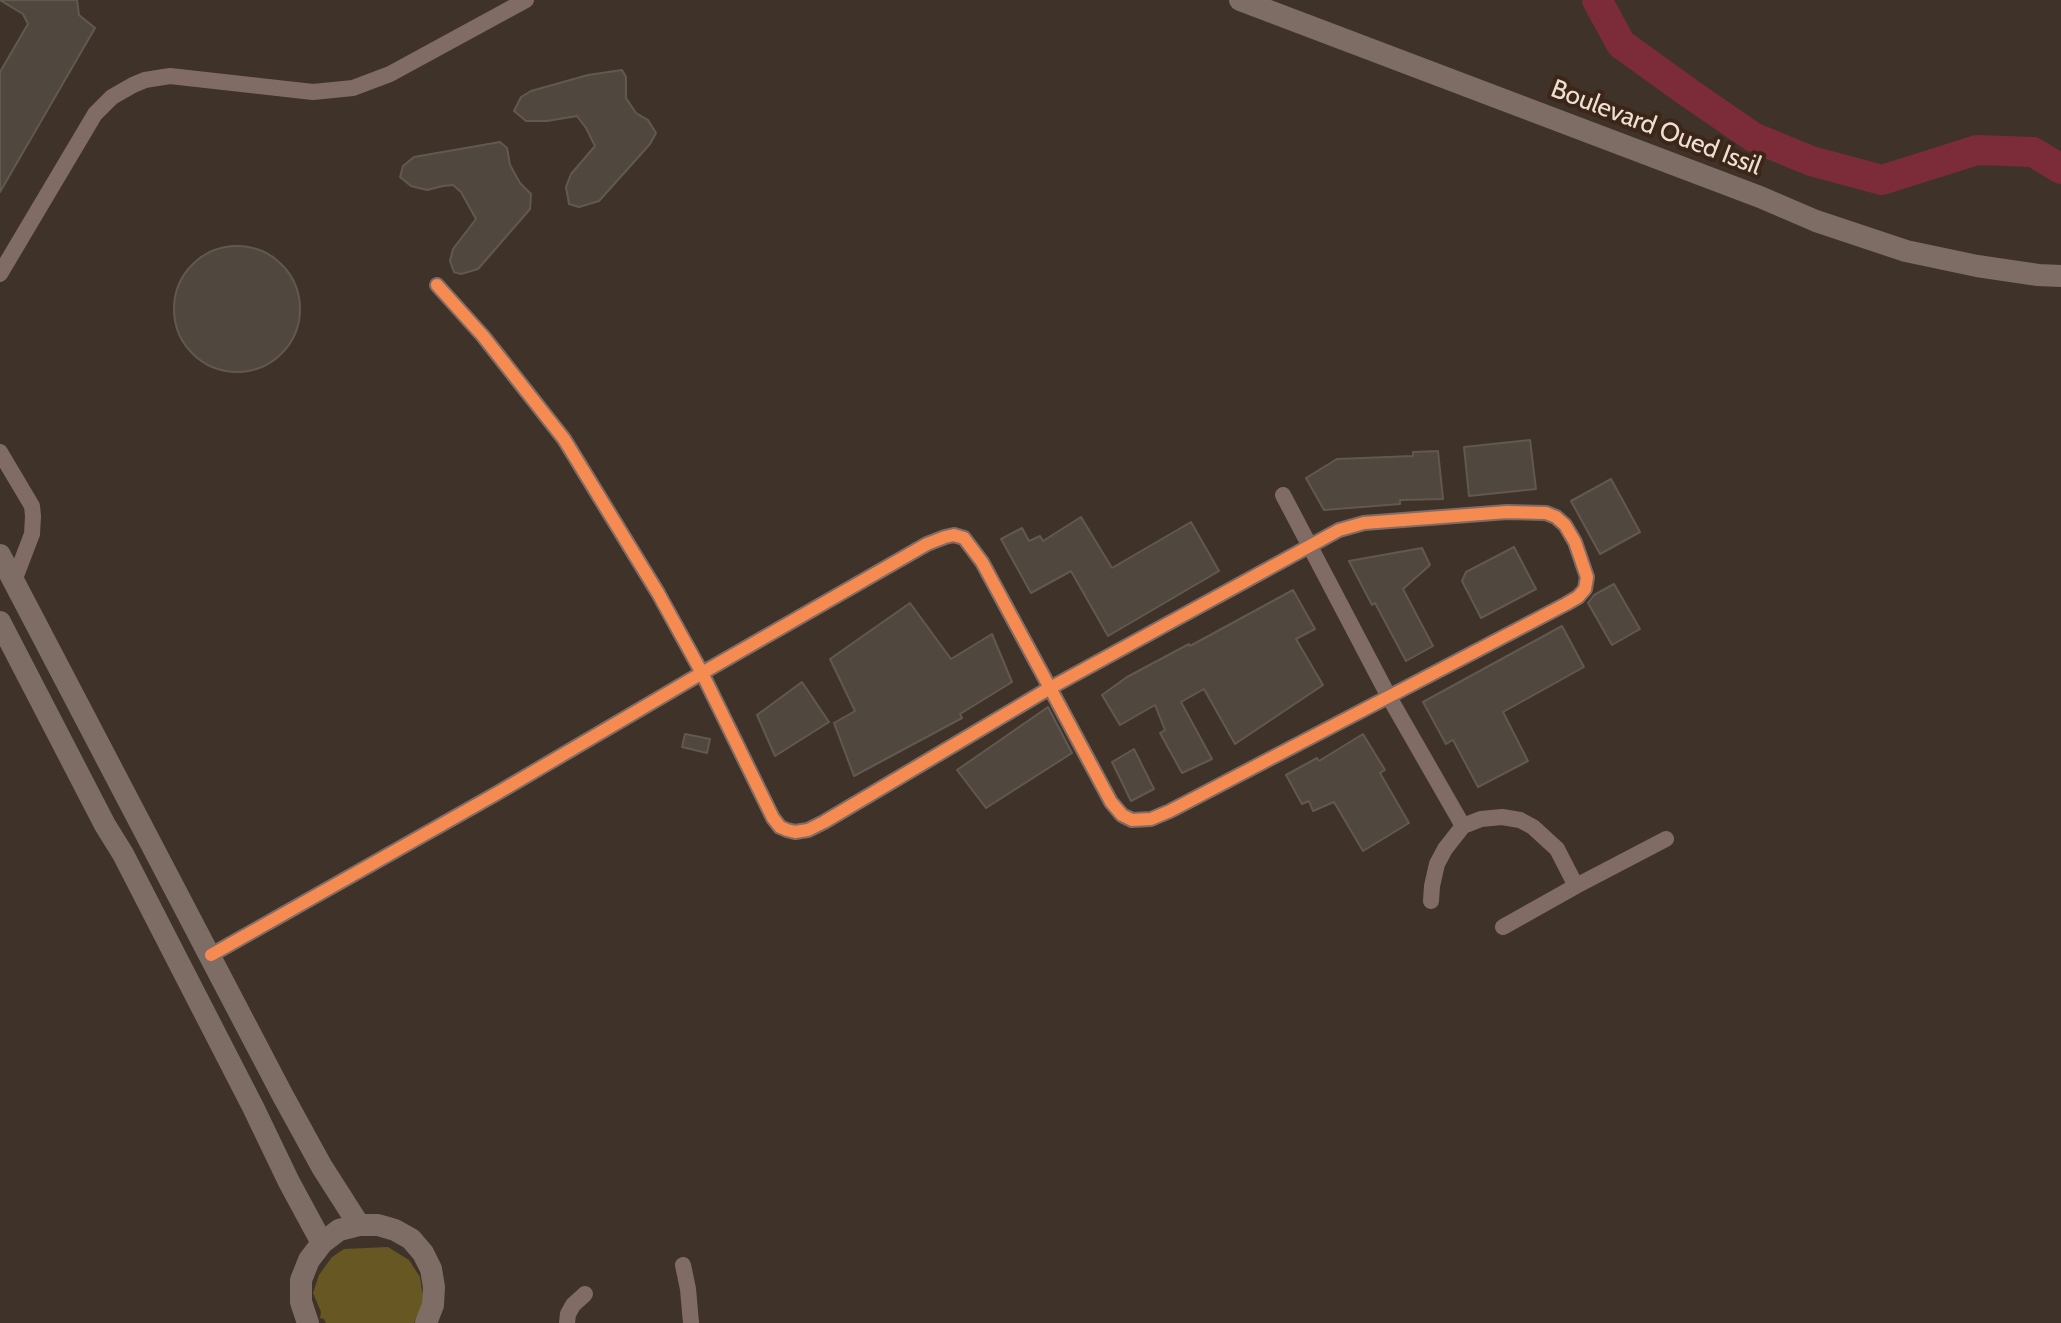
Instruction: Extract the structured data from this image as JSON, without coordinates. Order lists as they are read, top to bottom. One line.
{"streets":{"main road":["Boulevard Oued Issil"]}}
